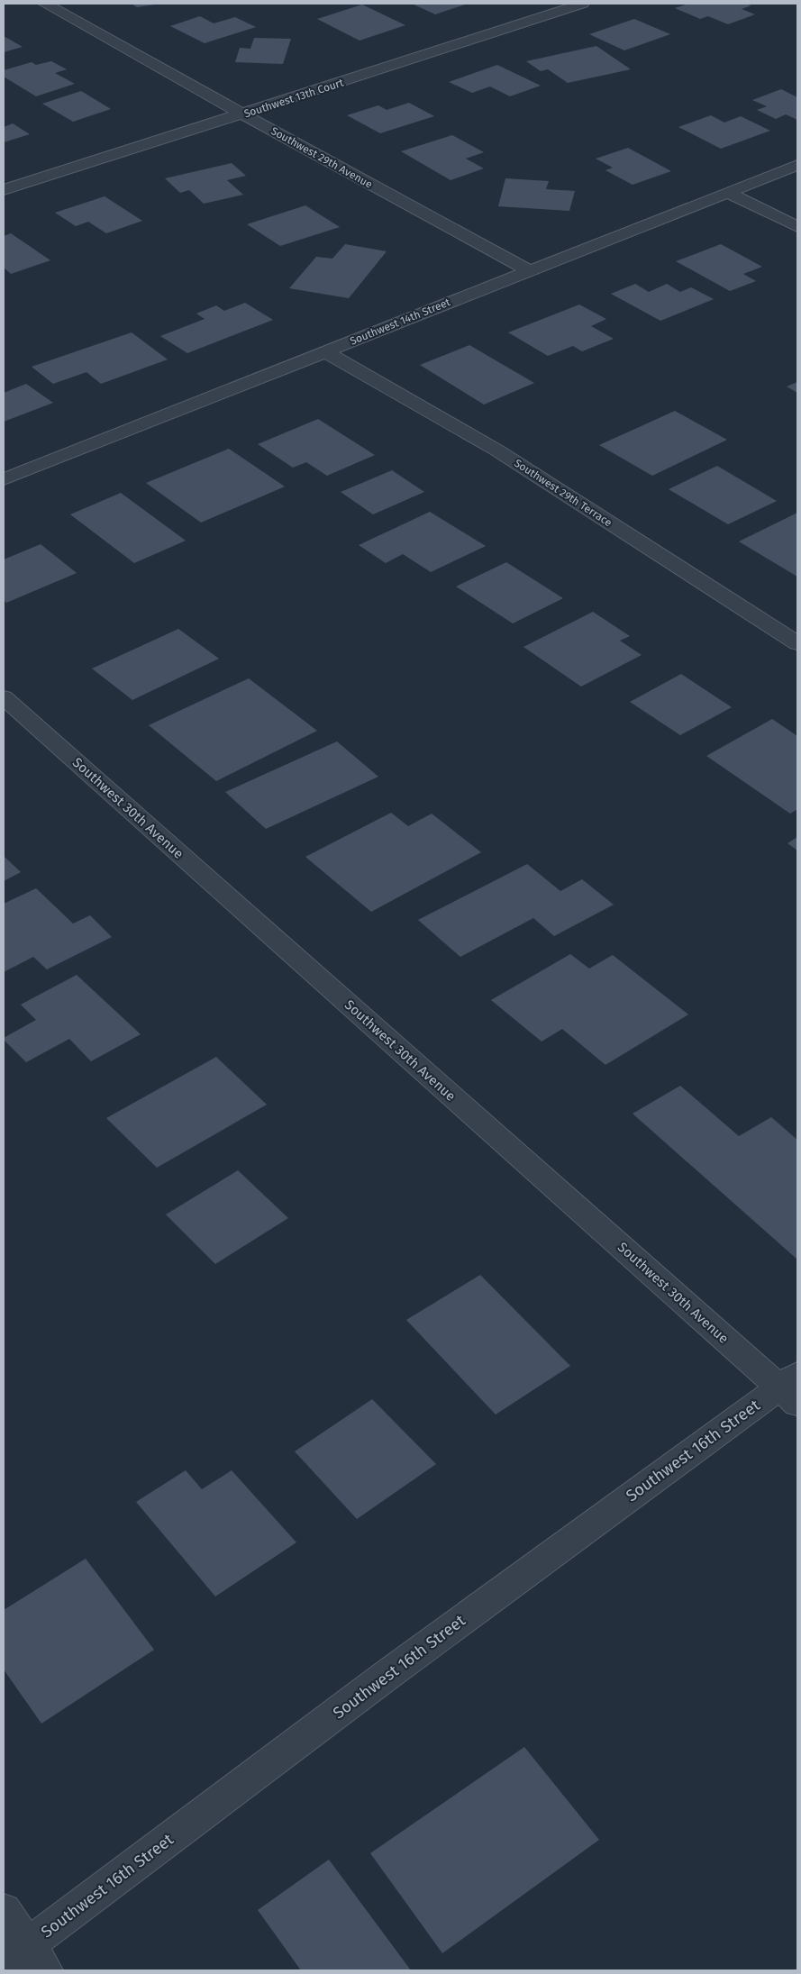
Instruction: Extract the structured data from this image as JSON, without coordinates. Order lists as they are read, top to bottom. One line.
{"streets":{"street":["Southwest 13th Court","Southwest 29th Avenue","Southwest 14th Street","Southwest 29th Terrace","Southwest 30th Avenue","Southwest 16th Street"]},"crossings":[["Southwest 13th Court","Southwest 29th Avenue"],["Southwest 29th Avenue","Southwest 14th Street"],["Southwest 14th Street","Southwest 29th Terrace"],["Southwest 30th Avenue","Southwest 16th Street"]]}
